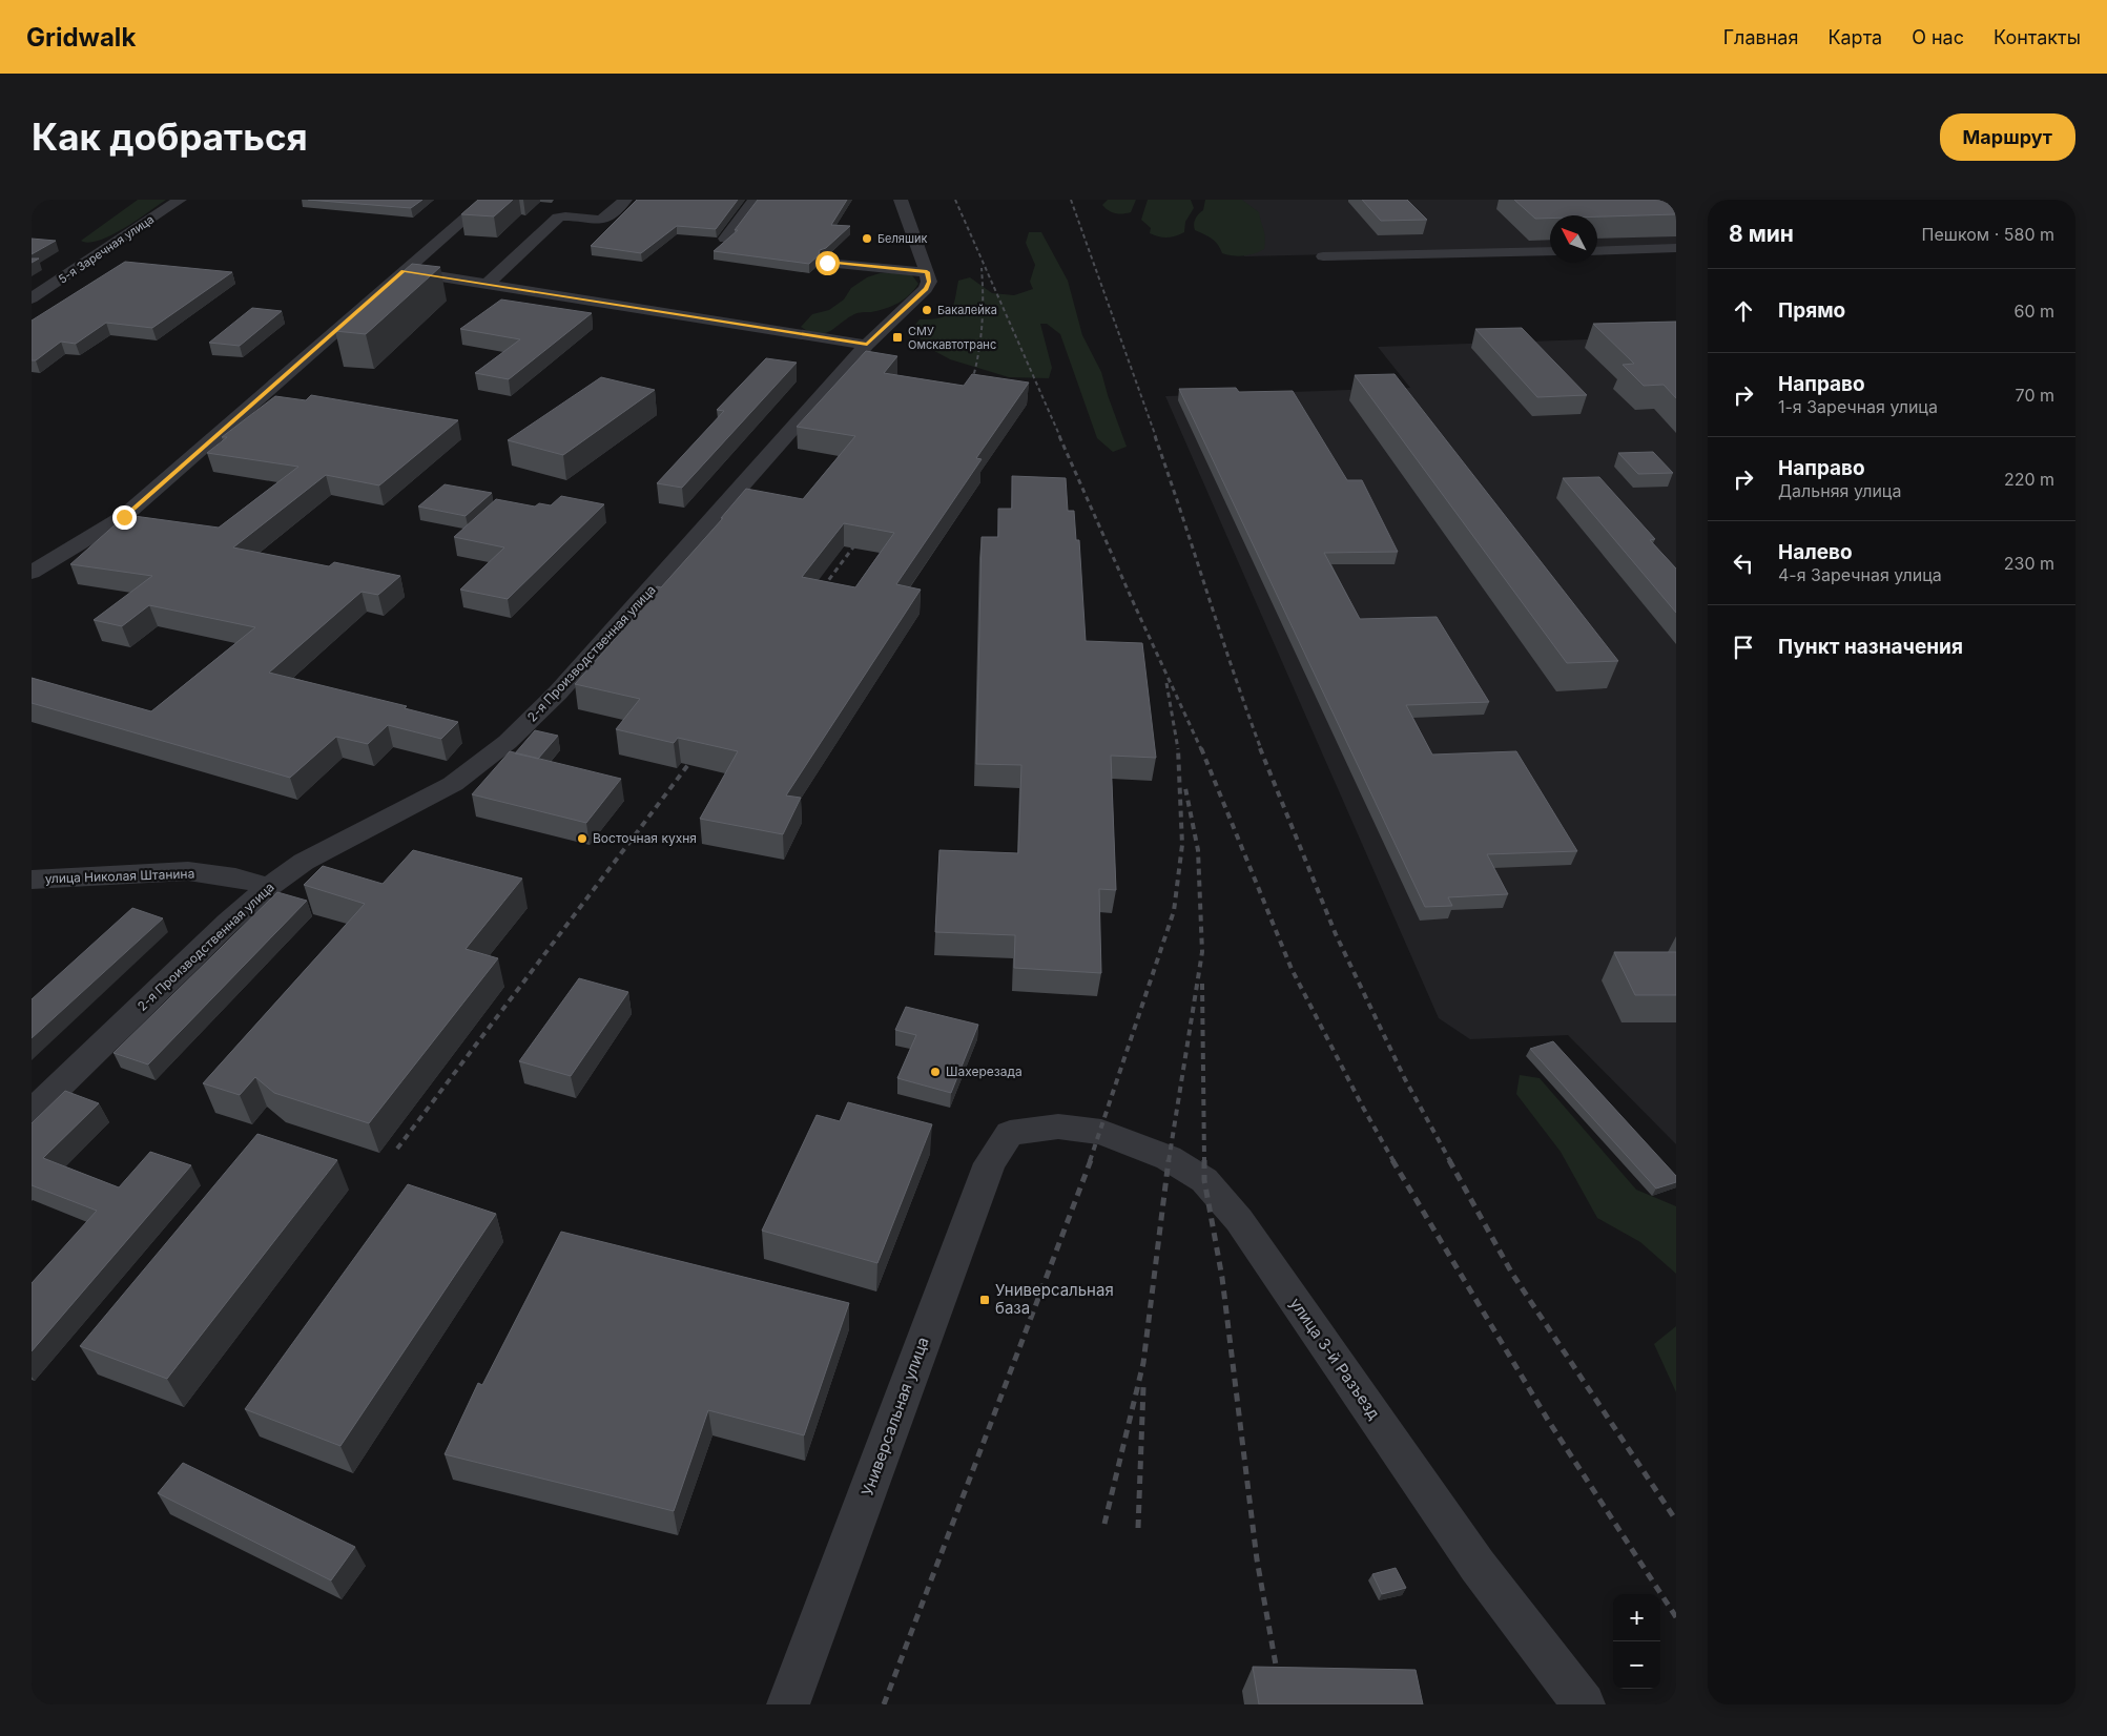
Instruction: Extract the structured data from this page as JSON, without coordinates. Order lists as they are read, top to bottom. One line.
{"streets":{"street":["5-я Заречная улица","2-я Производственная улица","улица Николая Штанина","улица 3-й Разъезд","Универсальная улица"]},"crossings":[["2-я Производственная улица","улица Николая Штанина"],["улица 3-й Разъезд","Универсальная улица"]],"places":{"other":["Беляшик","Бакалейка","Восточная кухня","Шахерезада"],"transit":["СМУ Омскавтотранс","Универсальная база"]},"north":"top left","page":{"header":"Gridwalk","nav":["Главная","Карта","О нас","Контакты"],"buttons":"Маршрут","title":"Как добраться","heading":["8 мин","Пешком · 580 m"],"list":[["Прямо","60 m"],["Направо","1-я Заречная улица","70 m"],["Направо","Дальняя улица","220 m"],["Налево","4-я Заречная улица","230 m"],"Пункт назначения"],"map_buttons":["+","−"]}}
